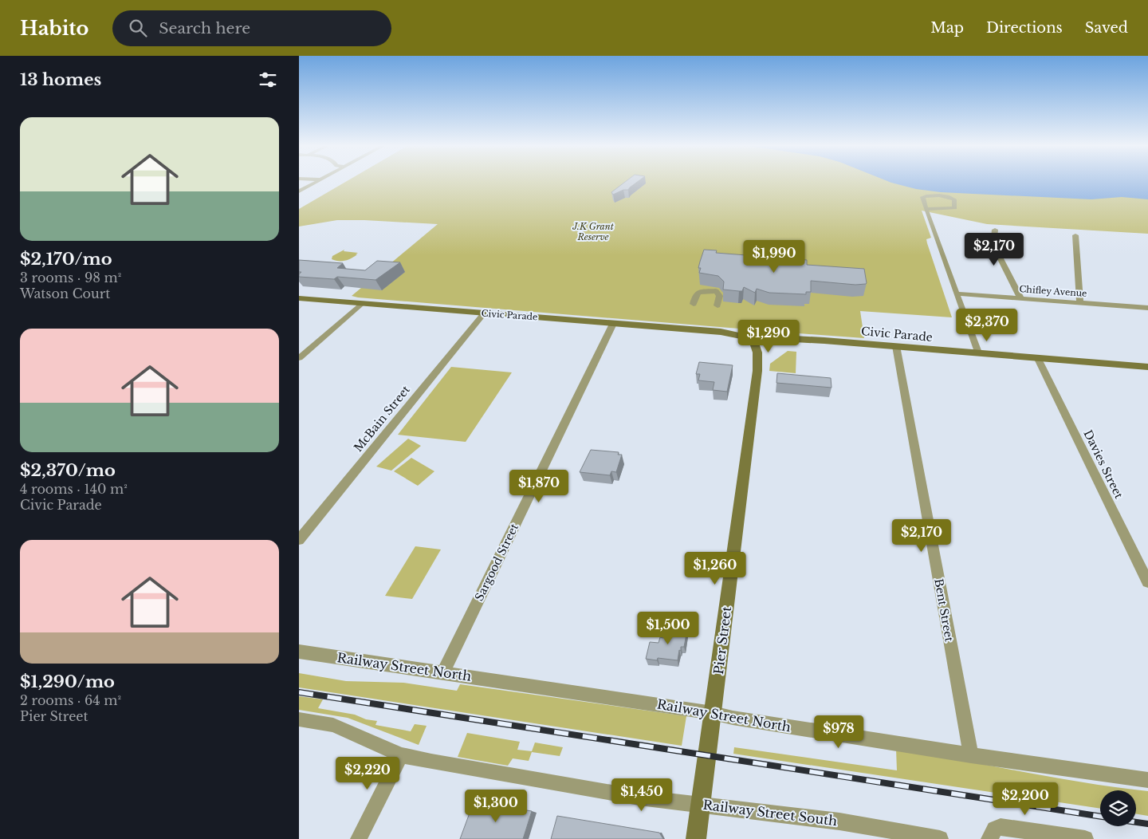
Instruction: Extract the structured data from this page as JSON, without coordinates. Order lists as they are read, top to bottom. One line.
{"streets":{"street":["Chifley Avenue","Civic Parade","McBain Street","Davies Street","Sargood Street","Bent Street","Pier Street","Railway Street North","Railway Street South"]},"crossings":[["Civic Parade","McBain Street"],["Civic Parade","Davies Street"],["Civic Parade","Sargood Street"],["Civic Parade","Bent Street"],["Civic Parade","Pier Street"],["Sargood Street","Railway Street North"],["Bent Street","Railway Street North"],["Pier Street","Railway Street North"],["Pier Street","Railway Street South"]],"parks":["J.K Grant Reserve"],"page":{"header":"Habito","search":"Search here","nav":["Map","Directions","Saved"],"heading":"13 homes","list":[{"name":"$2,170/mo","note":"3 rooms · 98 m² · Watson Court"},{"name":"$2,370/mo","note":"4 rooms · 140 m² · Civic Parade"},{"name":"$1,290/mo","note":"2 rooms · 64 m² · Pier Street"}],"price":["$2,170","$1,990","$2,370","$1,290","$1,870","$2,170","$1,260","$1,500","$978","$2,220","$1,450","$2,200","$1,300"]}}
